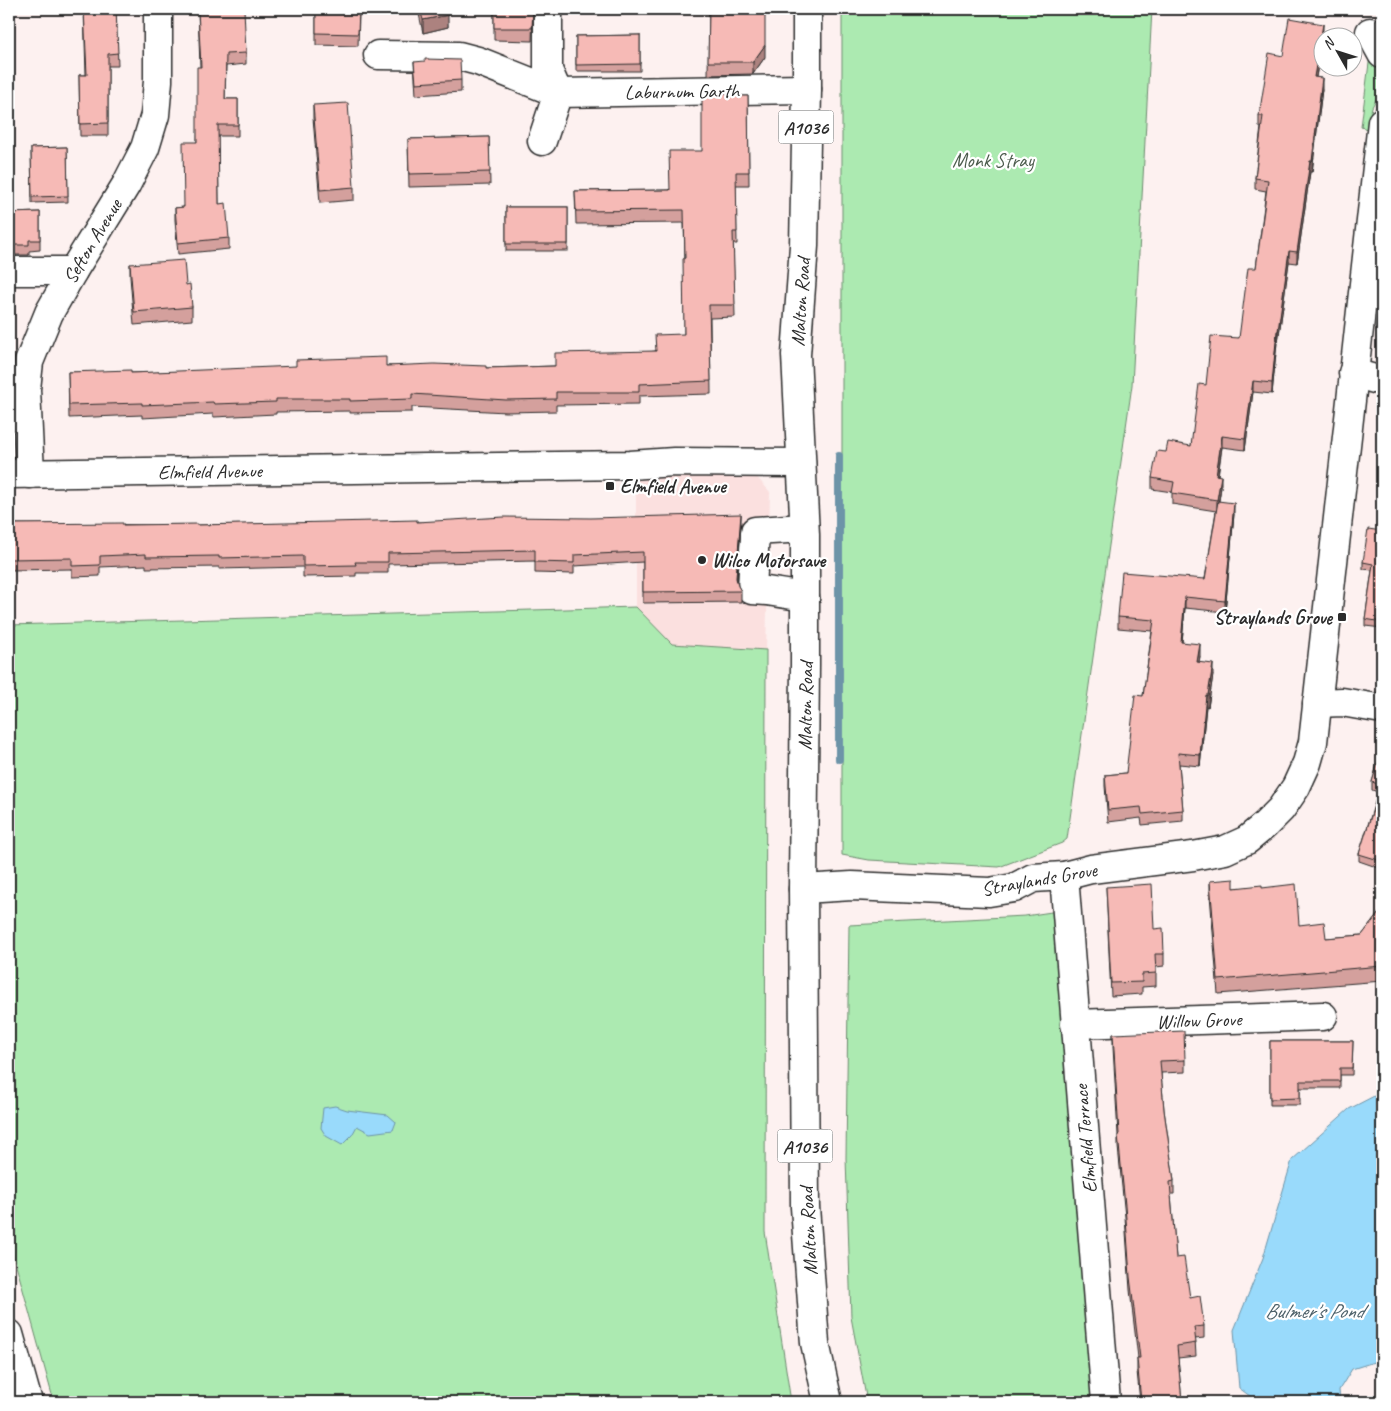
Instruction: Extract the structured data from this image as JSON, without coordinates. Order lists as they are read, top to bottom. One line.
{"streets":{"street":["Laburnum Garth","A1036","Sefton Avenue","Malton Road","Elmfield Avenue","Straylands Grove","Willow Grove","Elmfield Terrace"]},"crossings":[["Laburnum Garth","Malton Road"],["Sefton Avenue","Elmfield Avenue"],["Malton Road","Elmfield Avenue"],["Malton Road","Straylands Grove"],["Straylands Grove","Elmfield Terrace"],["Willow Grove","Elmfield Terrace"]],"water":["Bulmer's Pond"],"parks":["Monk Stray"],"places":{"transit":["Elmfield Avenue","Straylands Grove"],"other":["Wilco Motorsave"]},"north":"top left"}
